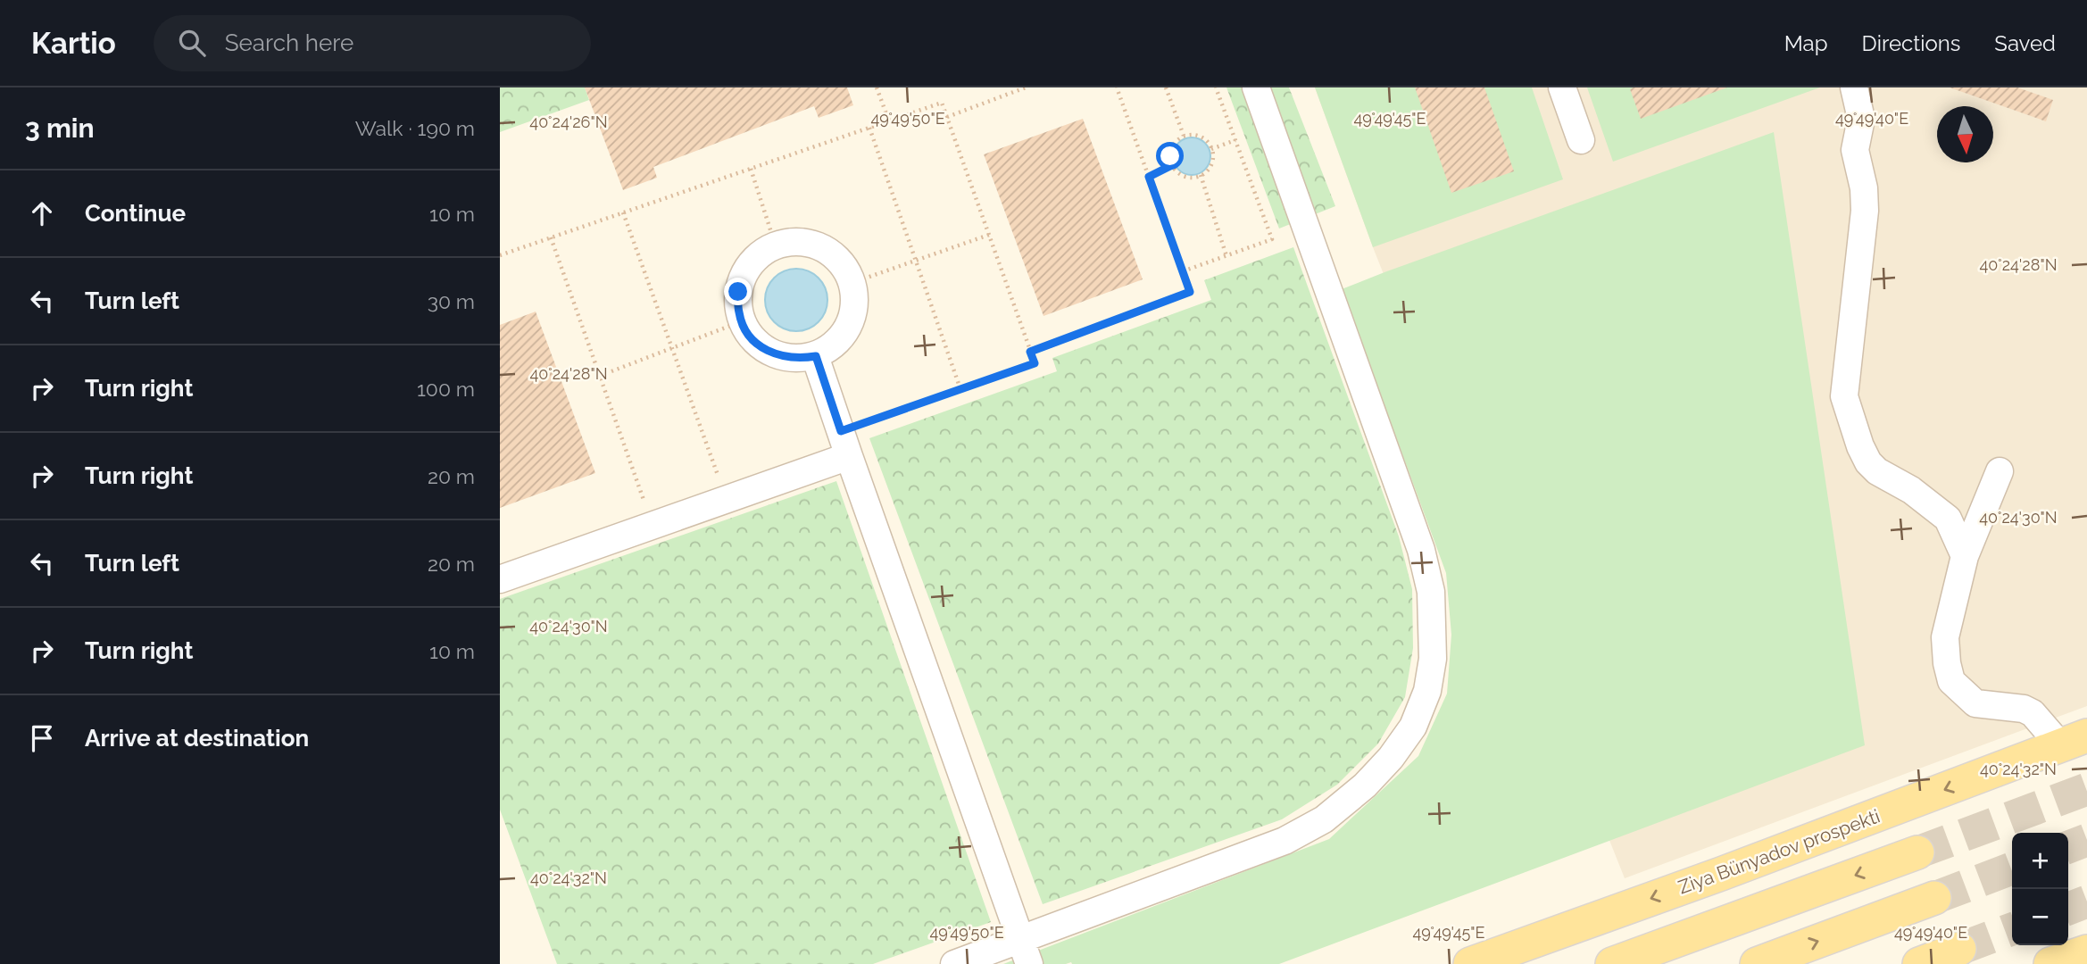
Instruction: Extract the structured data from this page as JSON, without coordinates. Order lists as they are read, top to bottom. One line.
{"streets":{"main road":["Ziya Bünyadov prospekti"]},"north":"bottom","page":{"header":"Kartio","search":"Search here","nav":["Map","Directions","Saved"],"heading":["3 min","Walk · 190 m"],"list":[["Continue","10 m"],["Turn left","30 m"],["Turn right","100 m"],["Turn right","20 m"],["Turn left","20 m"],["Turn right","10 m"],"Arrive at destination"],"map_buttons":["+","−"]},"coordinates":["49°49'50\"E","49°49'45\"E","49°49'40\"E","40°24'26\"N","40°24'28\"N","40°24'30\"N","40°24'32\"N"]}
